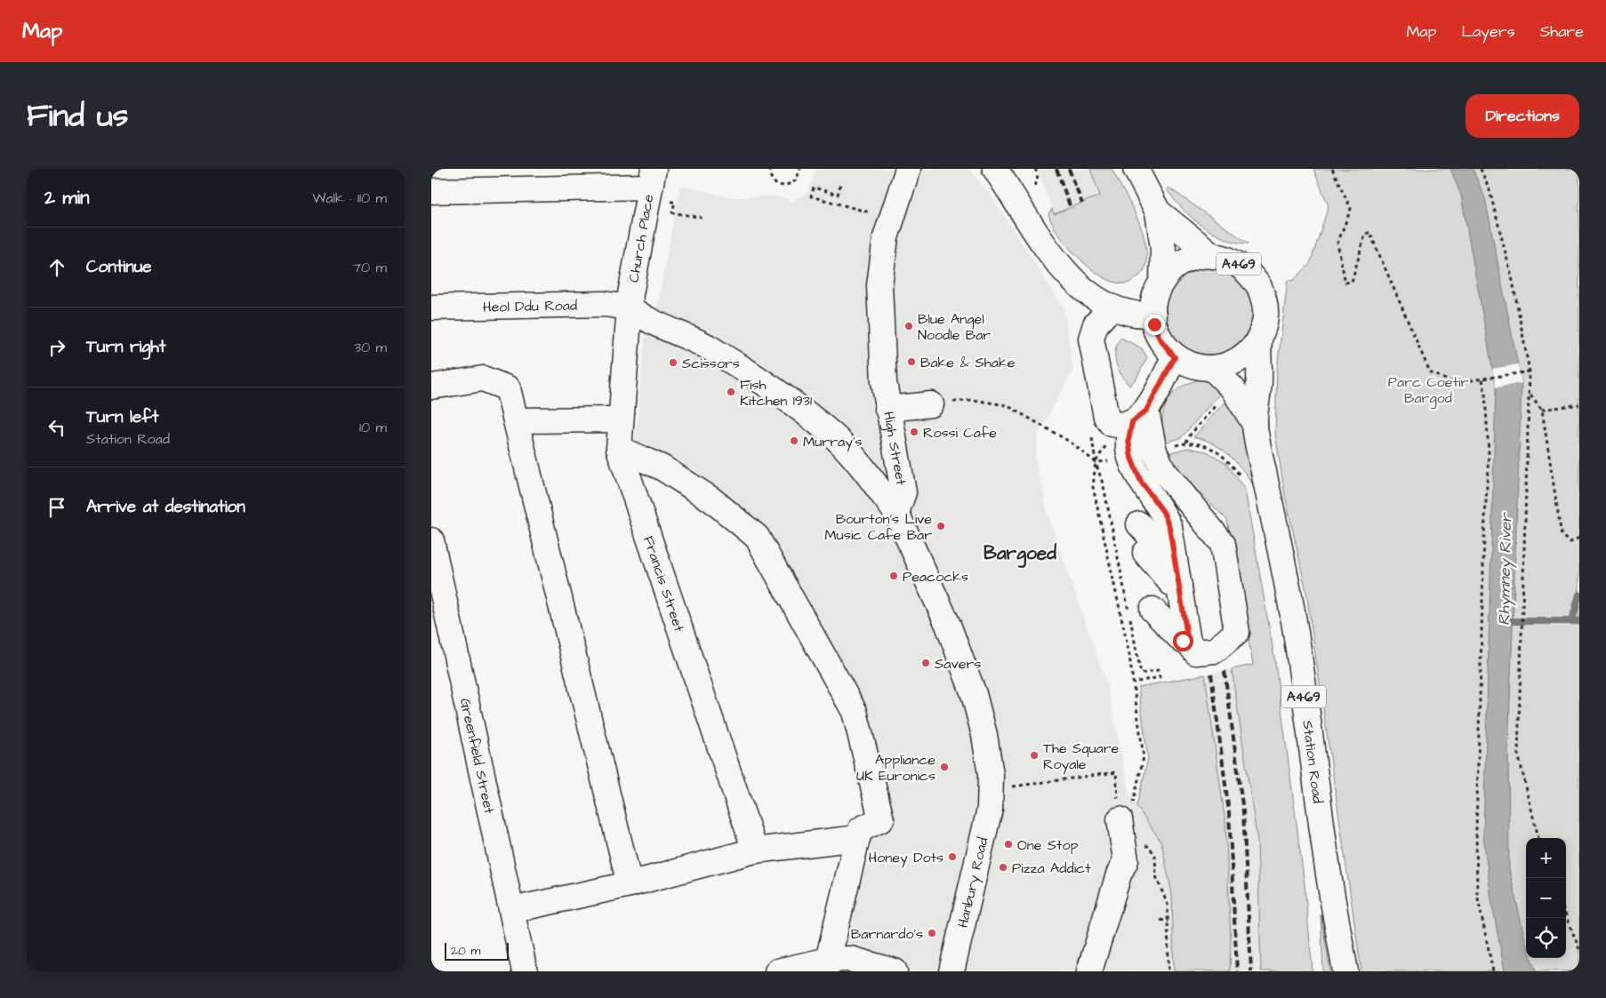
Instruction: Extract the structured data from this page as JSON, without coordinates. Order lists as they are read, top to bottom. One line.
{"streets":{"street":["Church Place","A469","Heol Ddu Road","High Street","Francis Street","Greenfield Street","Station Road","Hanbury Road"]},"crossings":[["Church Place","Heol Ddu Road"],["Church Place","Francis Street"],["Heol Ddu Road","Francis Street"],["High Street","Hanbury Road"]],"districts":["Bargoed"],"water":["Rhymney River"],"parks":["Parc Coetir Bargod"],"places":["Blue Angel Noodle Bar","Bake & Shake","Scissors","Fish Kitchen 1931","Rossi Cafe","Murray's","Bourton's Live Music Cafe Bar","Peacocks","Savers","The Square Royale","Appliance UK Euronics","One Stop","Honey Dots","Pizza Addict","Barnardo's"],"scale_bar":"20 m","page":{"header":"Map","nav":["Map","Layers","Share"],"title":"Find us","buttons":"Directions","heading":["2 min","Walk · 110 m"],"list":[["Continue","70 m"],["Turn right","30 m"],["Turn left","Station Road","10 m"],"Arrive at destination"],"map_buttons":["+","−"],"scale":"20 m"}}
